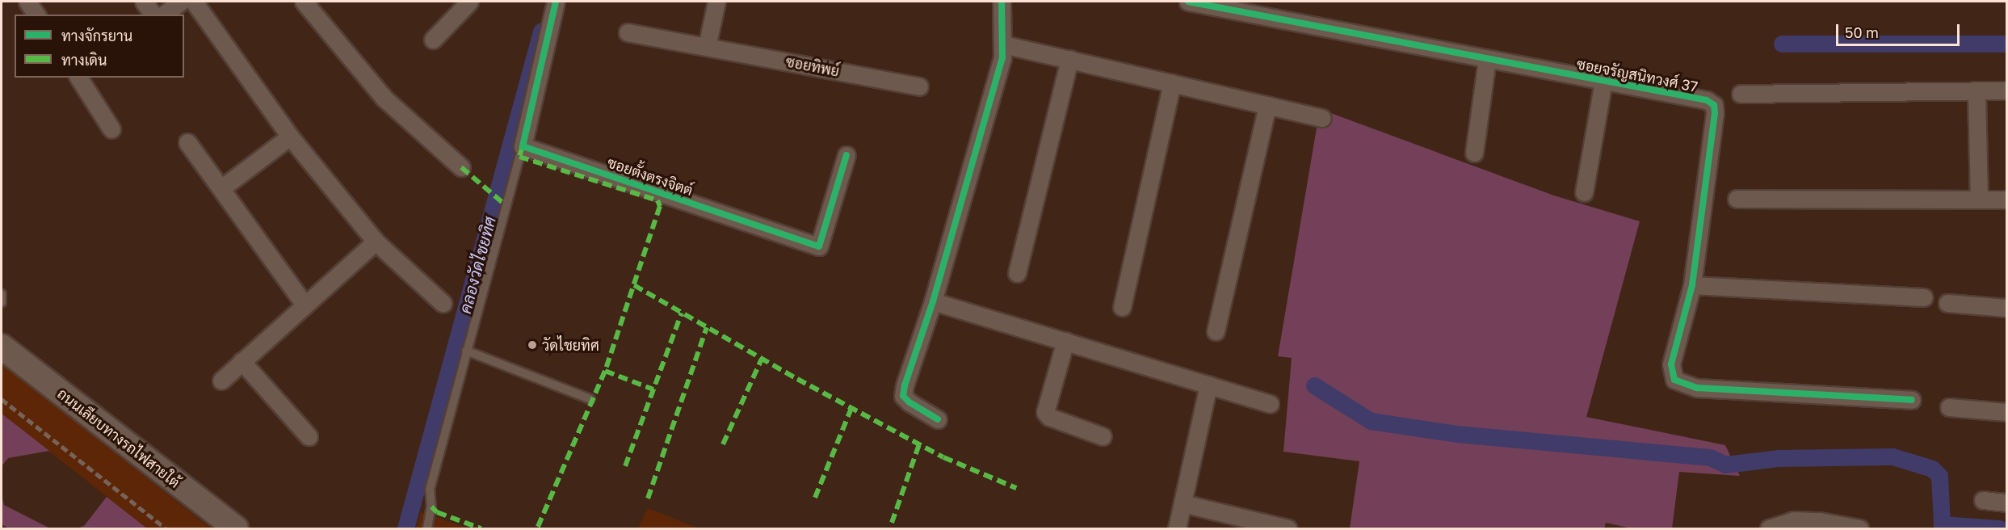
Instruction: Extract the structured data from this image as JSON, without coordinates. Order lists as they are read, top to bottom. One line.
{"streets":{"main road":["ถนนเลียบทางรถไฟสายใต้"],"street":["ซอยทิพย์","ซอยจรัญสนิทวงศ์ 37","ซอยตั้งตรงจิตต์"]},"water":["คลองวัดไชยทิศ"],"places":["วัดไชยทิศ"],"legend":["ทางจักรยาน","ทางเดิน"],"scale_bar":"50 m"}
